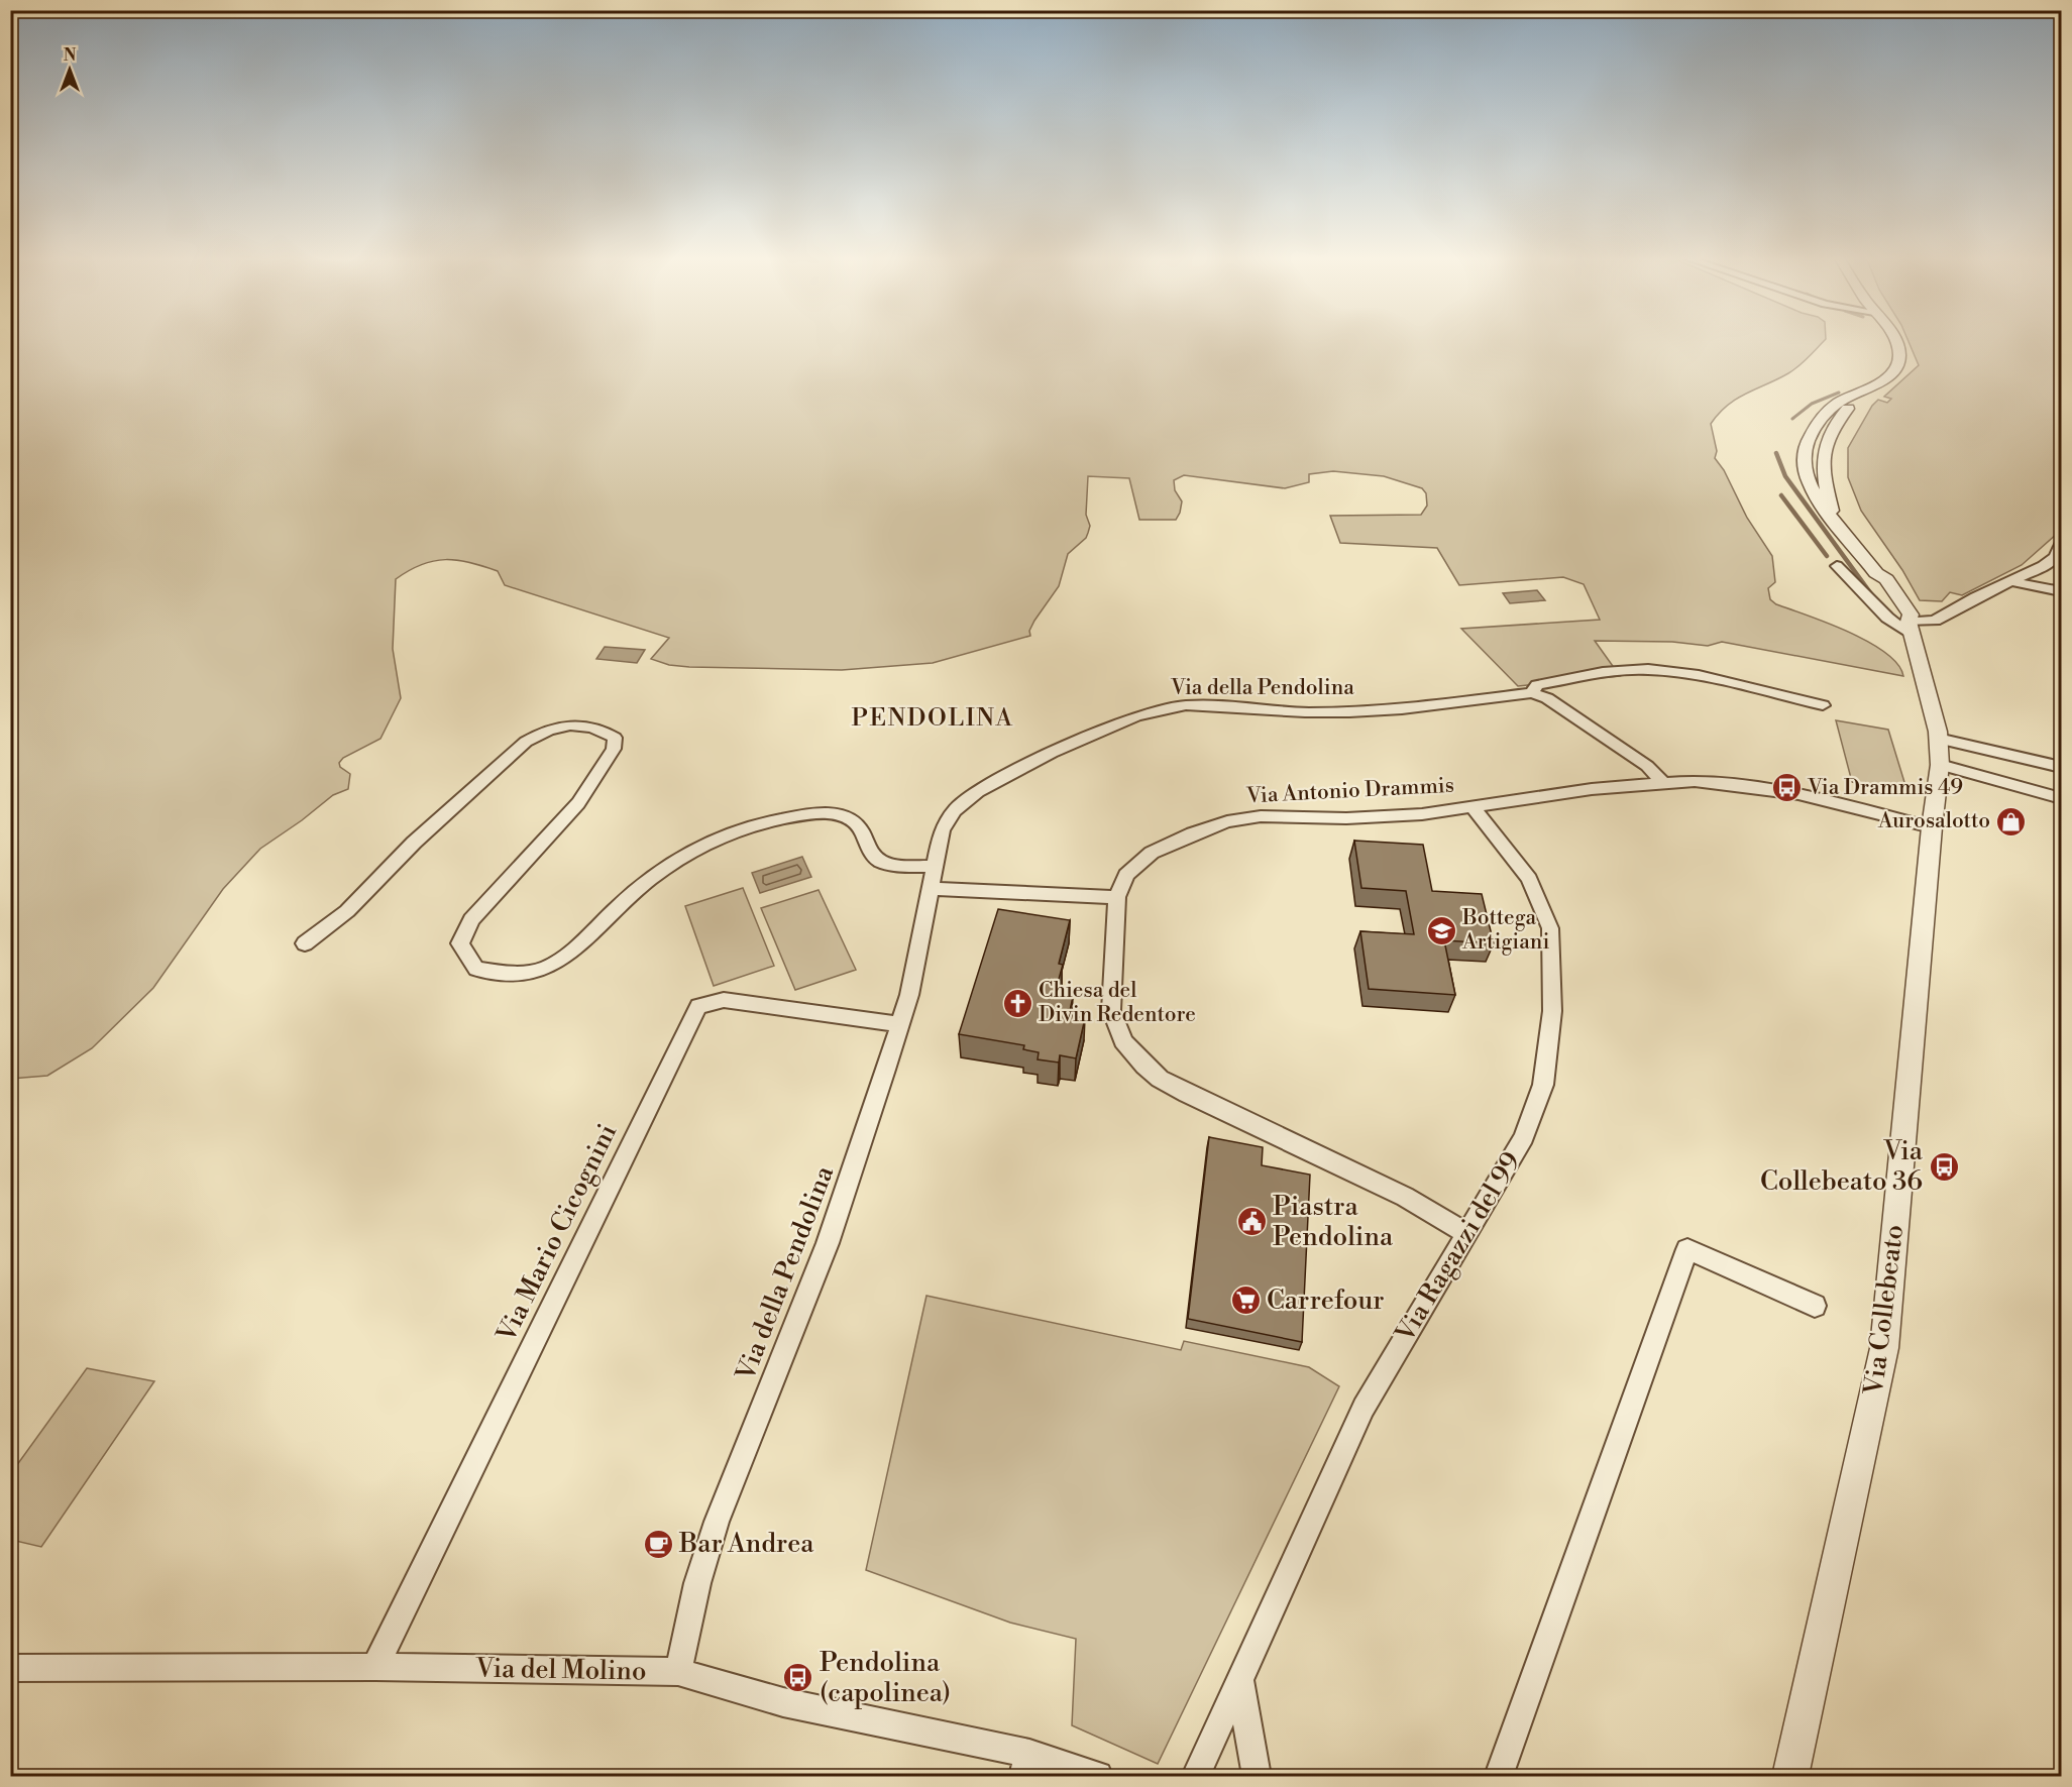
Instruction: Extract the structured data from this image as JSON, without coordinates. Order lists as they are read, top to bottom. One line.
{"streets":{"street":["Via della Pendolina","Via Antonio Drammis","Via Mario Cicognini","Via Ragazzi del 99","Via Collebeato","Via del Molino"]},"crossings":[["Via della Pendolina","Via Mario Cicognini"],["Via della Pendolina","Via del Molino"],["Via Antonio Drammis","Via Ragazzi del 99"],["Via Antonio Drammis","Via Collebeato"],["Via Mario Cicognini","Via del Molino"]],"districts":["PENDOLINA"],"places":{"bus stop":["Via Drammis 49","Via Collebeato 36","Pendolina (capolinea)"],"shop":["Aurosalotto"],"school or university":["Bottega Artigiani"],"church":["Chiesa del Divin Redentore"],"public building":["Piastra Pendolina"],"supermarket":["Carrefour"],"cafe":["Bar Andrea"]},"north":"top"}
